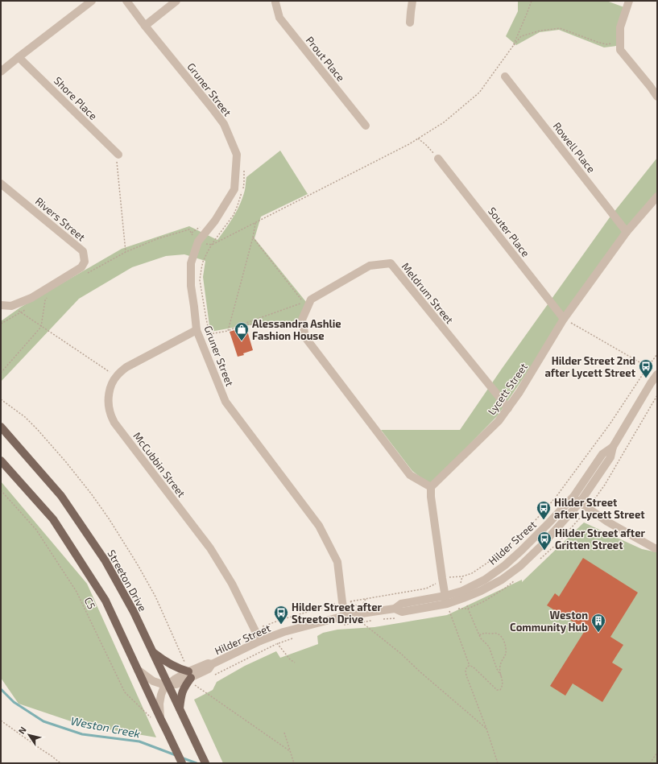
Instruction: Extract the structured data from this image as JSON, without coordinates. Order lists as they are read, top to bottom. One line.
{"streets":{"main road":["Streeton Drive"],"street":["Prout Place","Gruner Street","Shore Place","Rowell Place","Rivers Street","Souter Place","Meldrum Street","Lycett Street","McCubbin Street","Hilder Street"],"path":["C5"]},"crossings":[["Gruner Street","McCubbin Street"],["Gruner Street","Hilder Street"],["Rowell Place","Lycett Street"],["Souter Place","Lycett Street"],["Meldrum Street","Lycett Street"],["McCubbin Street","Hilder Street"],["Hilder Street","Streeton Drive"]],"water":["Weston Creek"],"places":{"shop":["Alessandra Ashlie Fashion House"],"bus stop":["Hilder Street 2nd after Lycett Street","Hilder Street after Lycett Street","Hilder Street after Gritten Street","Hilder Street after Streeton Drive"],"building":["Weston Community Hub"]},"north":"top left"}
